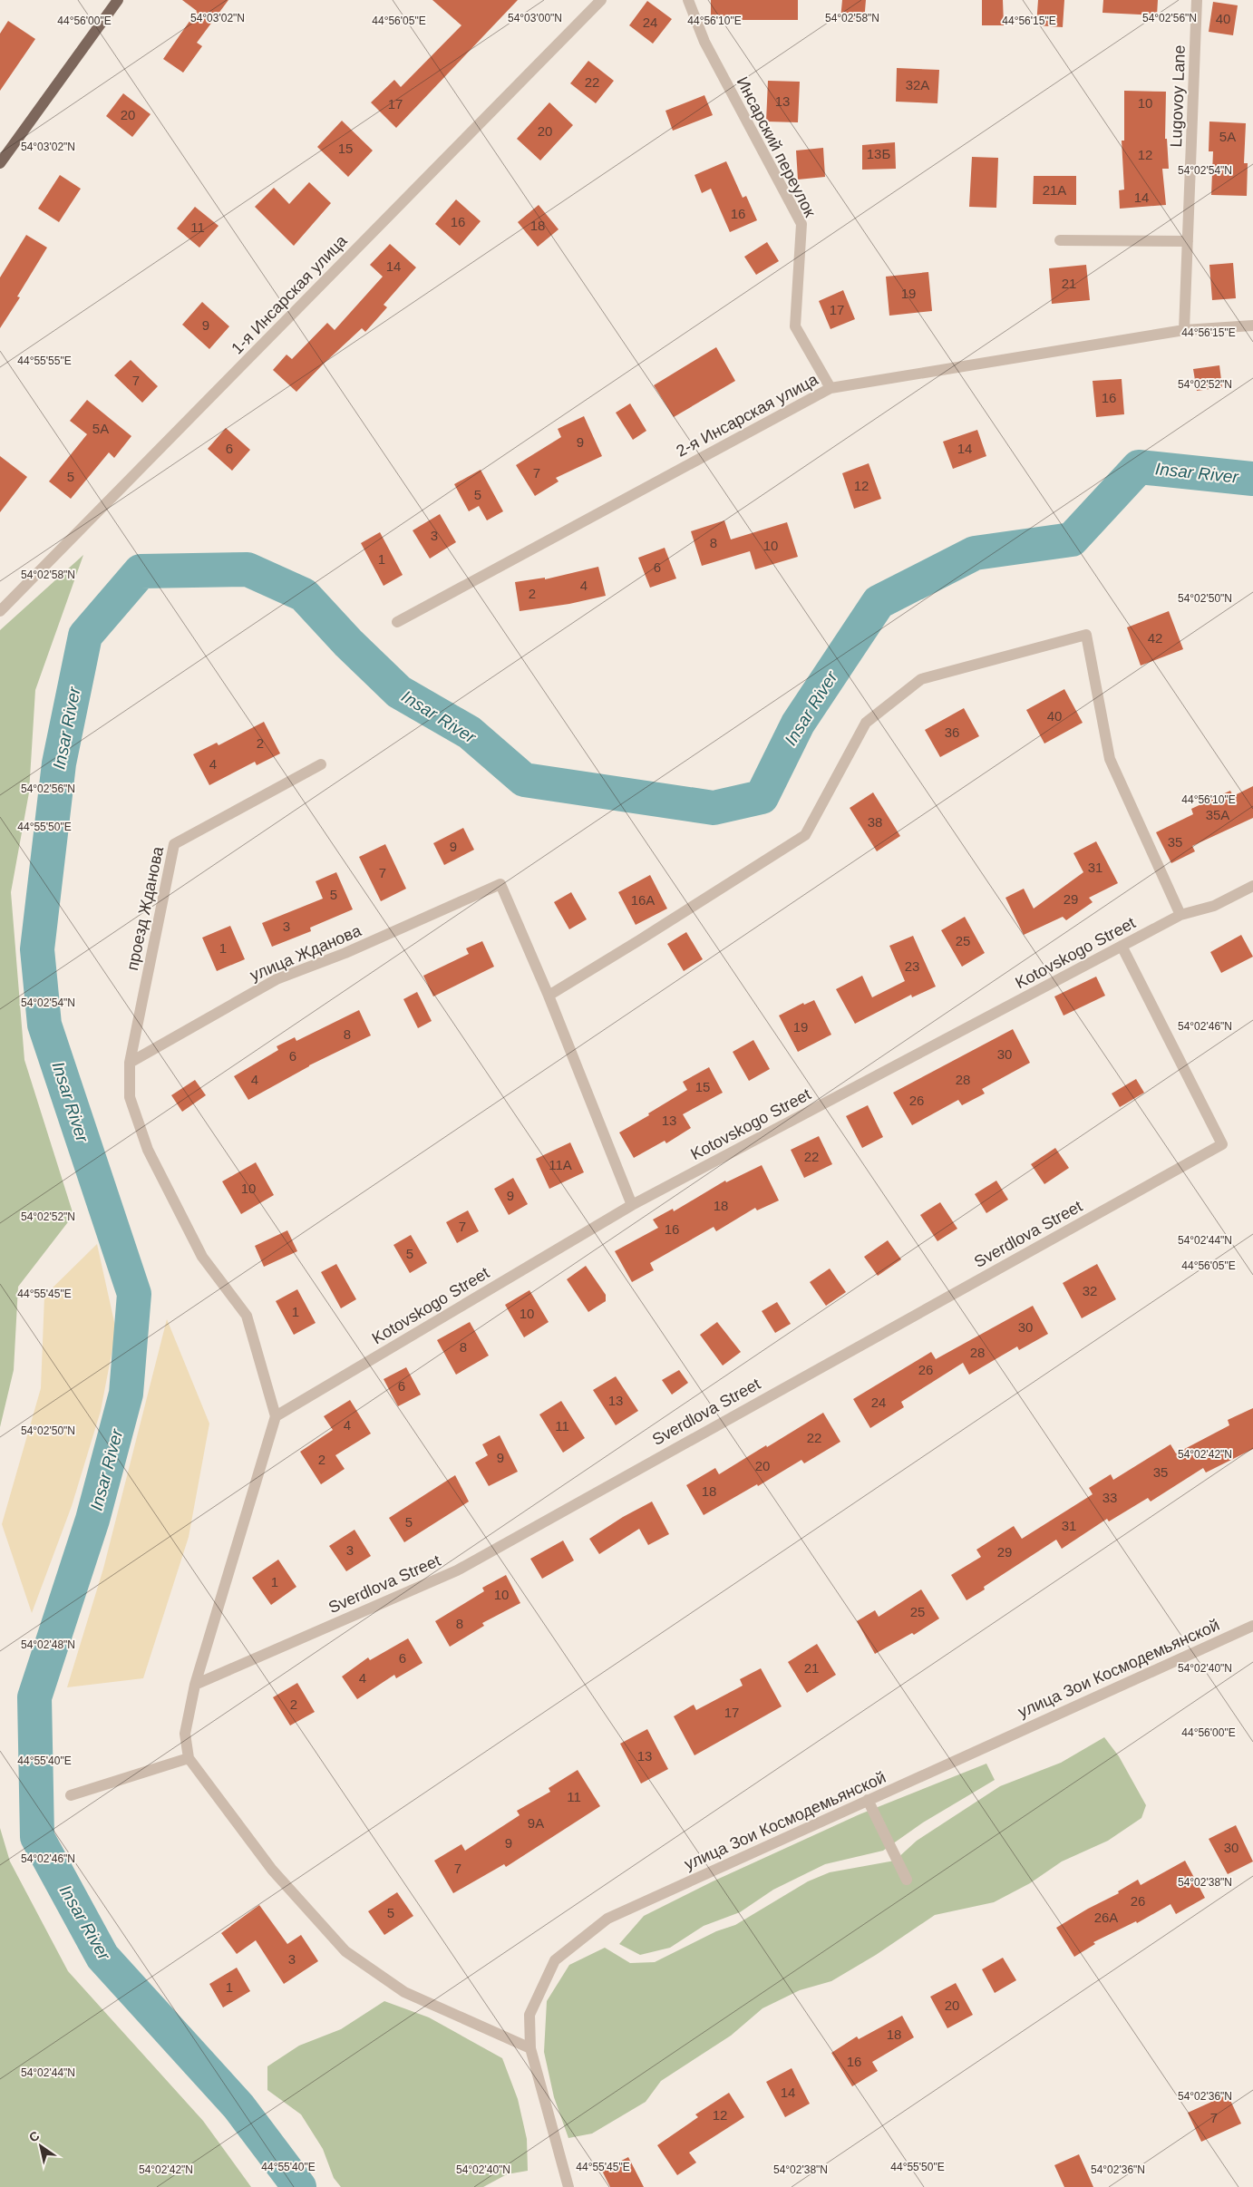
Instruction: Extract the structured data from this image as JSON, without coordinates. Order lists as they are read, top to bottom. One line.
{"streets":{"street":["Lugovoy Lane","Инсарский переулок","1-я Инсарская улица","2-я Инсарская улица","проезд Жданова","улица Жданова","Kotovskogo Street","Sverdlova Street","улица Зои Космодемьянской"]},"crossings":[["Lugovoy Lane","2-я Инсарская улица"],["Инсарский переулок","2-я Инсарская улица"],["проезд Жданова","улица Жданова"],["проезд Жданова","Kotovskogo Street"],["Kotovskogo Street","Sverdlova Street"]],"water":["Insar River"],"house_numbers":["40","24","22","32А","13","10","17","20","20","5А","15","13Б","12","21А","14","16","16","18","11","14","21","19","17","9","7","16","5А","9","6","14","7","5","12","5","3","8","10","1","6","4","2","42","40","36","2","4","35А","38","35","9","31","7","5","29","16А","3","25","1","23","19","8","30","6","4","28","15","26","13","22","11А","10","9","18","7","16","5","32","1","10","30","8","28","26","6","13","24","4","11","22","9","2","20","35","18","33","5","31","3","29","1","10","25","8","6","21","4","2","17","13","11","9А","9","30","7","26","5","26А","3","1","20","18","16","14","12","7"],"north":"top left","coordinates":["54°03'02\"N","54°03'00\"N","54°02'58\"N","54°02'56\"N","44°56'00\"E","44°56'05\"E","44°56'10\"E","44°56'15\"E","54°02'54\"N","44°55'55\"E","54°02'52\"N","54°02'50\"N","44°55'50\"E","54°02'46\"N","54°02'44\"N","44°55'45\"E","54°02'42\"N","54°02'48\"N","54°02'40\"N","44°55'40\"E","54°02'38\"N","54°02'36\"N"]}
